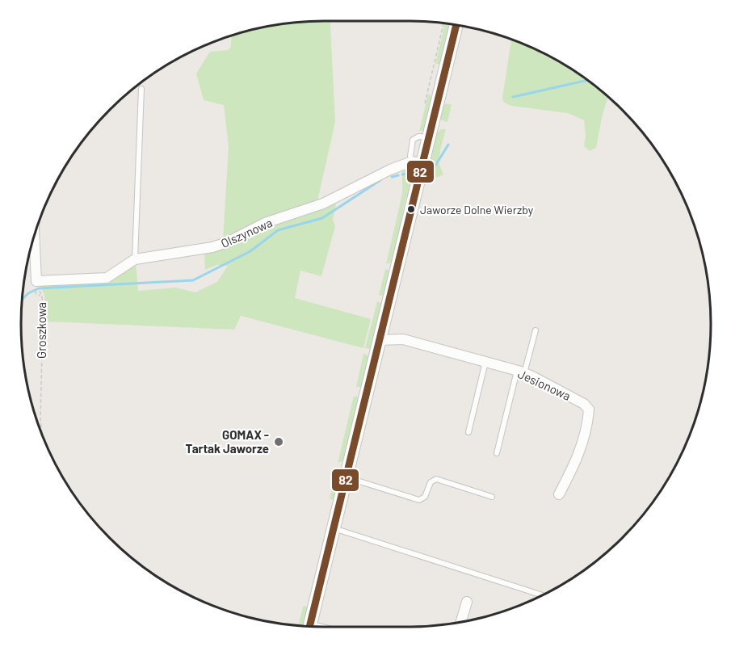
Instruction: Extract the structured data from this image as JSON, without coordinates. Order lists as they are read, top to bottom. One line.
{"streets":{"street":["Olszynowa","Jesionowa"],"path":["Groszkowa"]},"crossings":[["Olszynowa","Groszkowa"]],"places":["Jaworze Dolne Wierzby","GOMAX - Tartak Jaworze"],"lines":["transit line 82"]}
